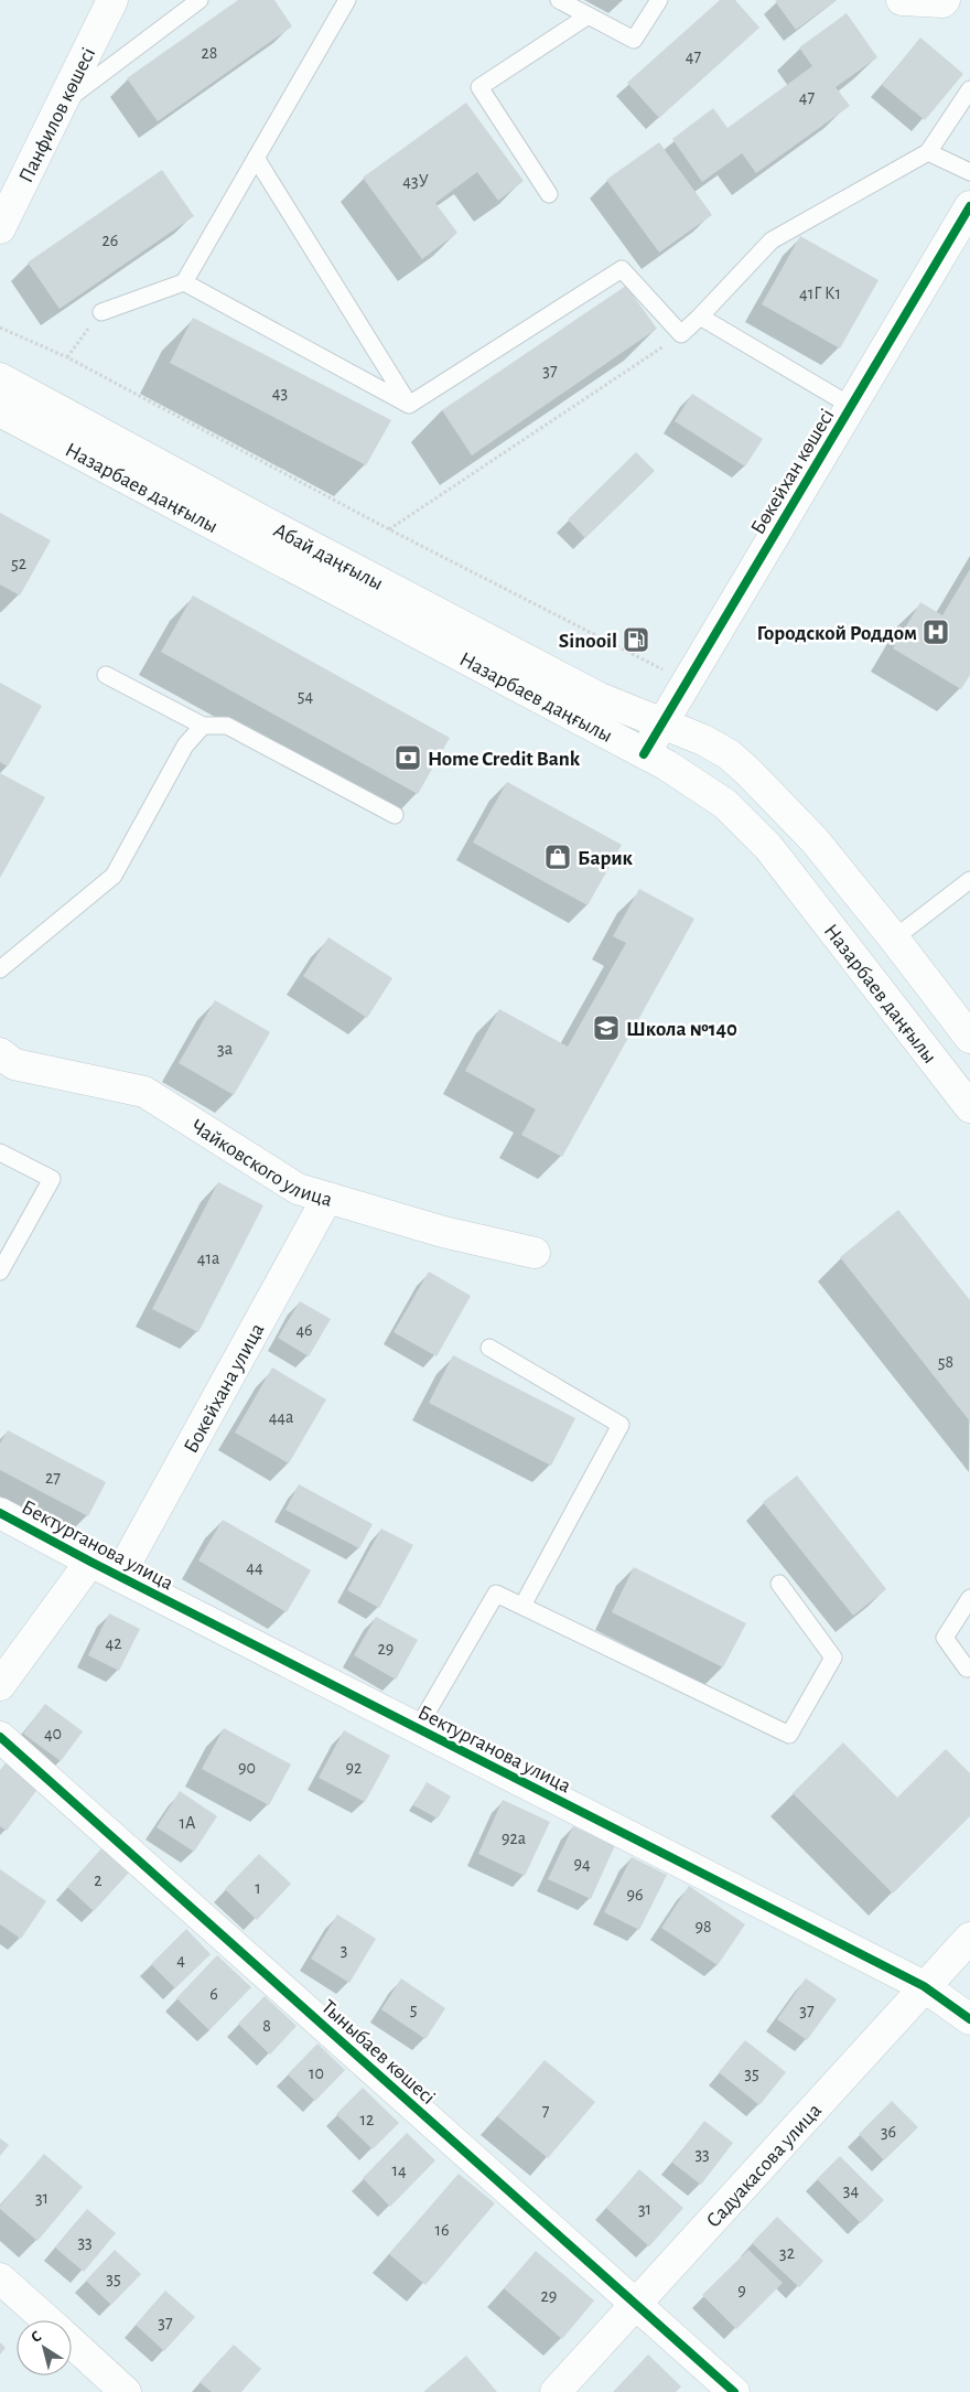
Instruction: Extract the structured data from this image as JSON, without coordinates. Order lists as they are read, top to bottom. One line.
{"streets":{"street":["Панфилов көшесі","Бөкейхан көшесі","Назарбаев даңғылы","Абай даңғылы","Чайковского улица","Бокейхана улица","Бектурганова улица","Тыныбаев көшесі","Садуакасова улица"]},"crossings":[["Бөкейхан көшесі","Назарбаев даңғылы"],["Бөкейхан көшесі","Абай даңғылы"],["Назарбаев даңғылы","Абай даңғылы"],["Чайковского улица","Бокейхана улица"],["Бокейхана улица","Бектурганова улица"],["Бектурганова улица","Садуакасова улица"],["Тыныбаев көшесі","Садуакасова улица"]],"places":{"hospital":["Городской Роддом"],"fuel station":["Sinooil"],"bank":["Home Credit Bank"],"shop":["Барик"],"school or university":["Школа №140"]},"house_numbers":["28","47","47","43У","26","41Г К1","37","43","52","54","3а","41а","46","58","44а","27","44","42","29","40","90","92","1А","92а","94","2","1","96","98","3","4","6","5","37","8","10","35","7","12","36","33","14","34","31","31","16","33","32","35","9","29","37"],"north":"top left"}
